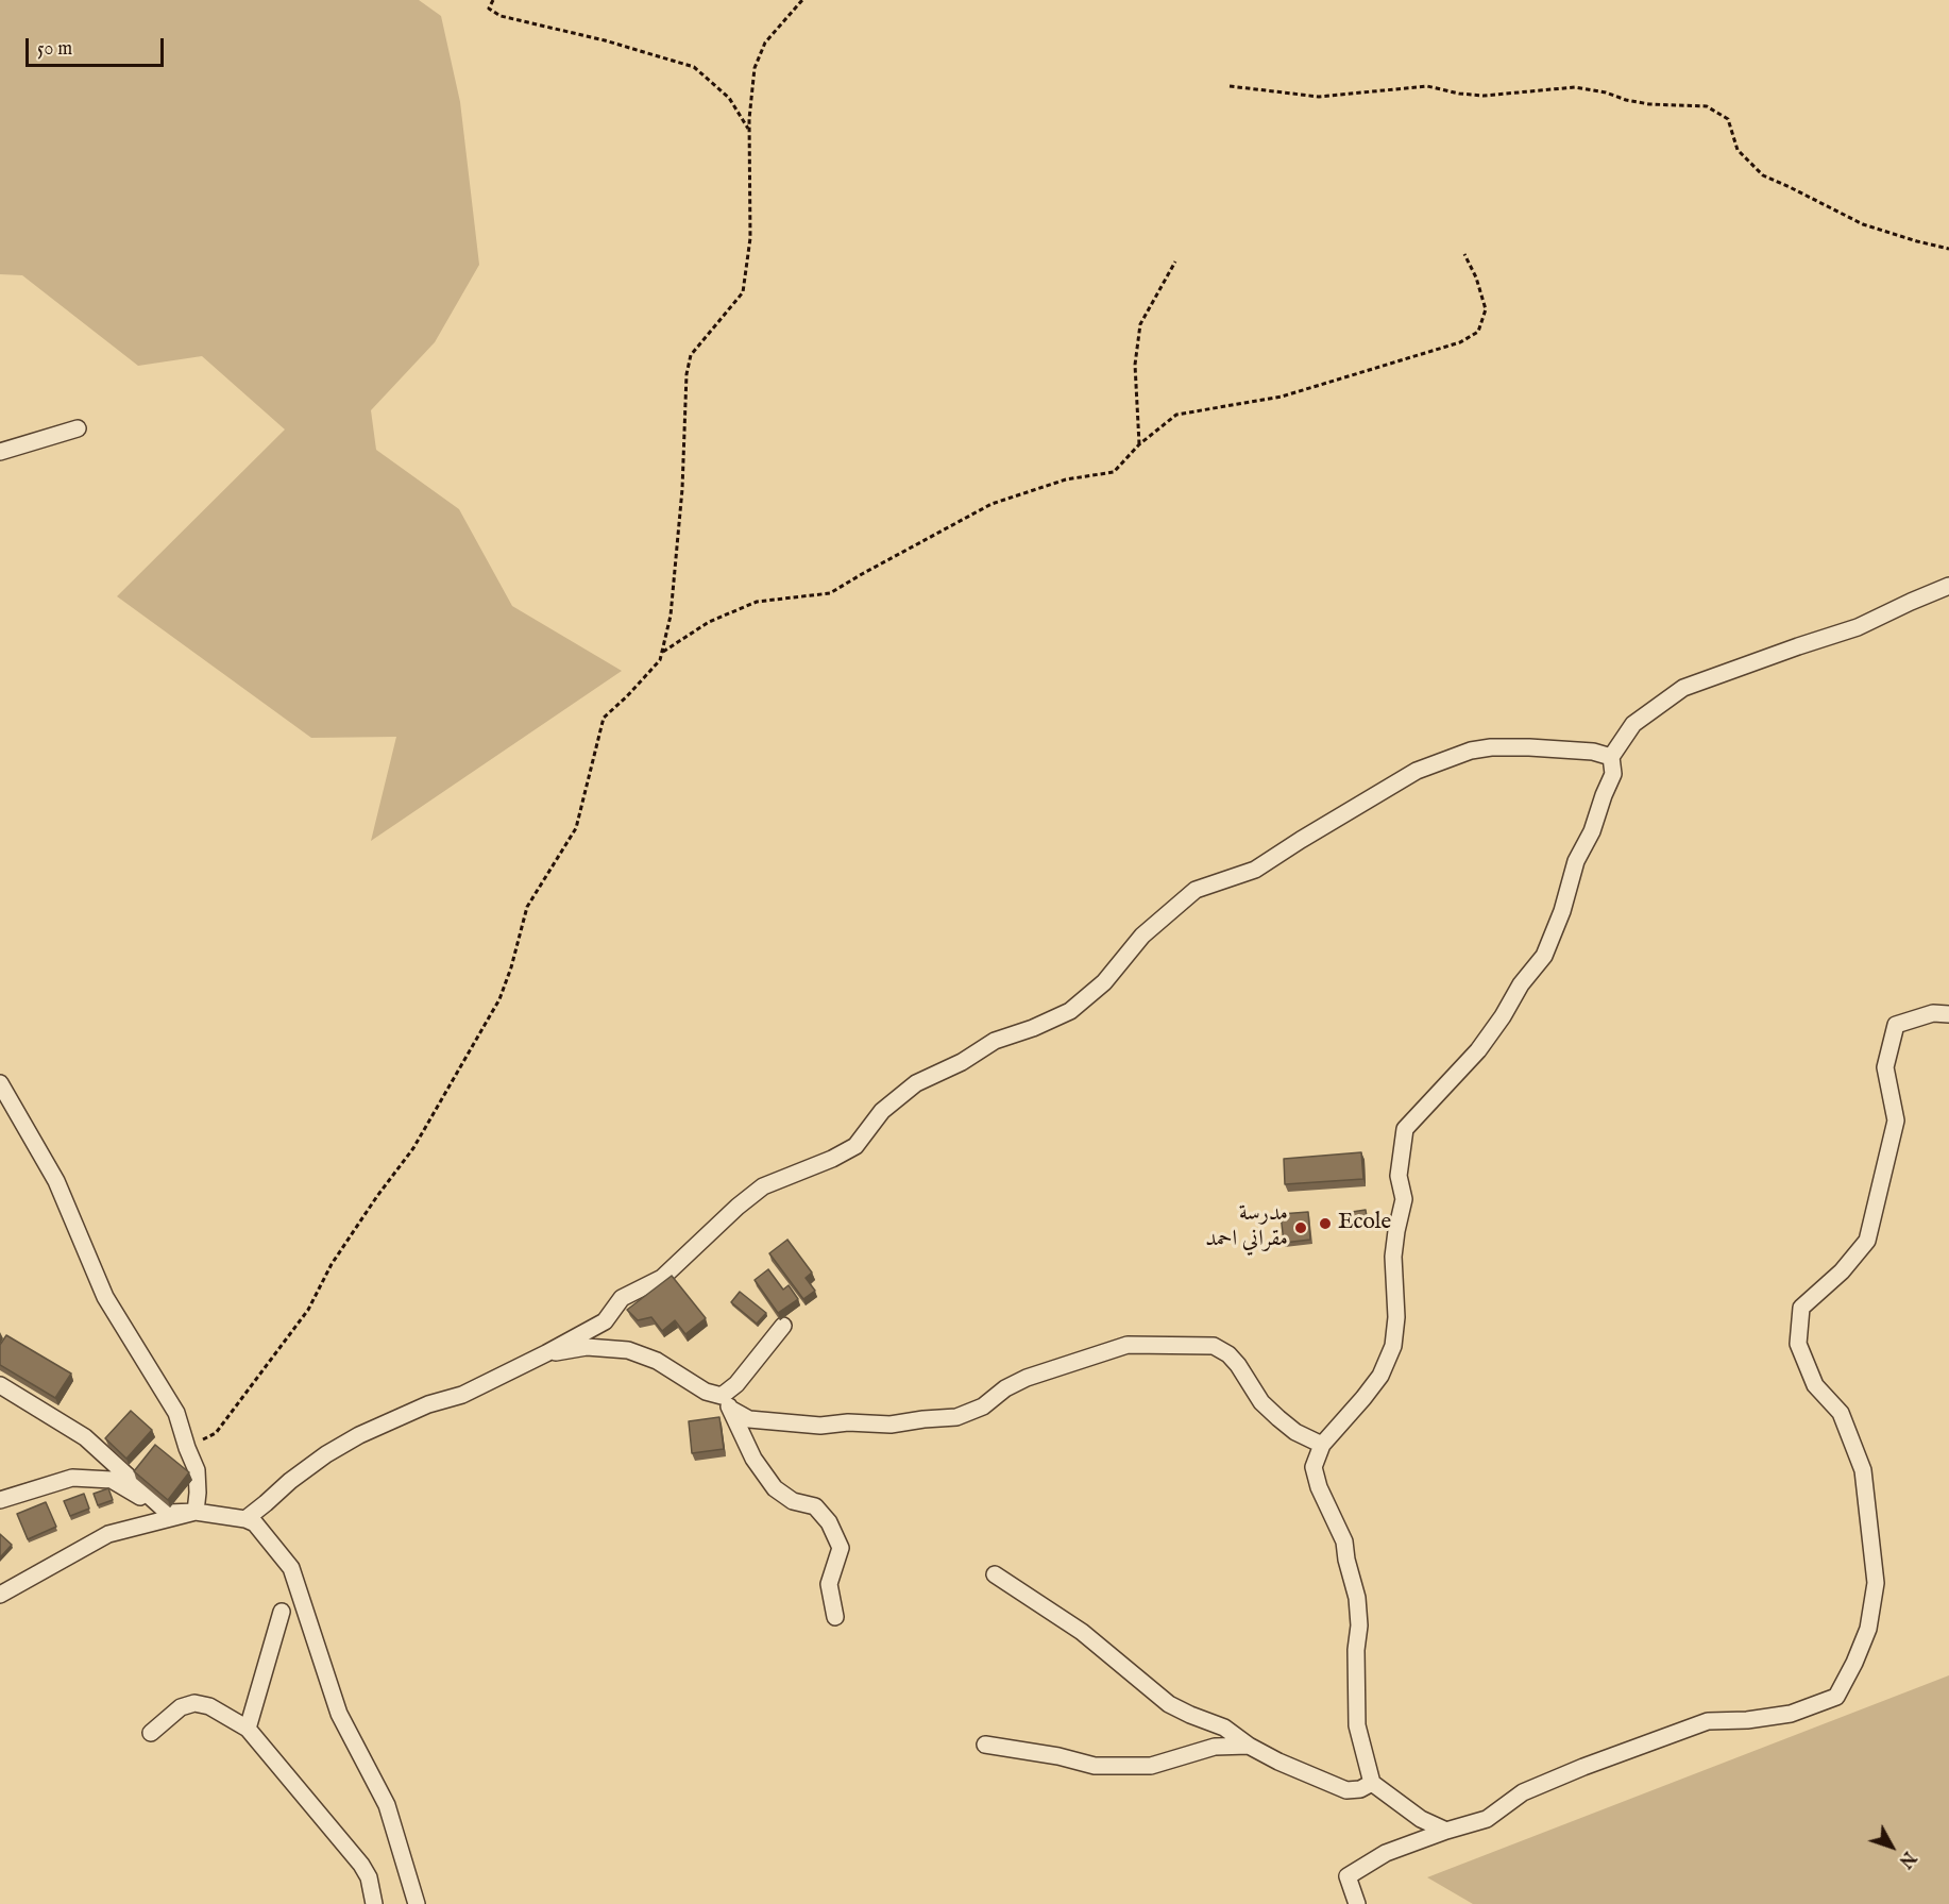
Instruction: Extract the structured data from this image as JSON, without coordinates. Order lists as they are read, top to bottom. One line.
{"places":["Ecole","مدرسة مقراني احمد"],"scale_bar":"50 m","north":"bottom right"}
